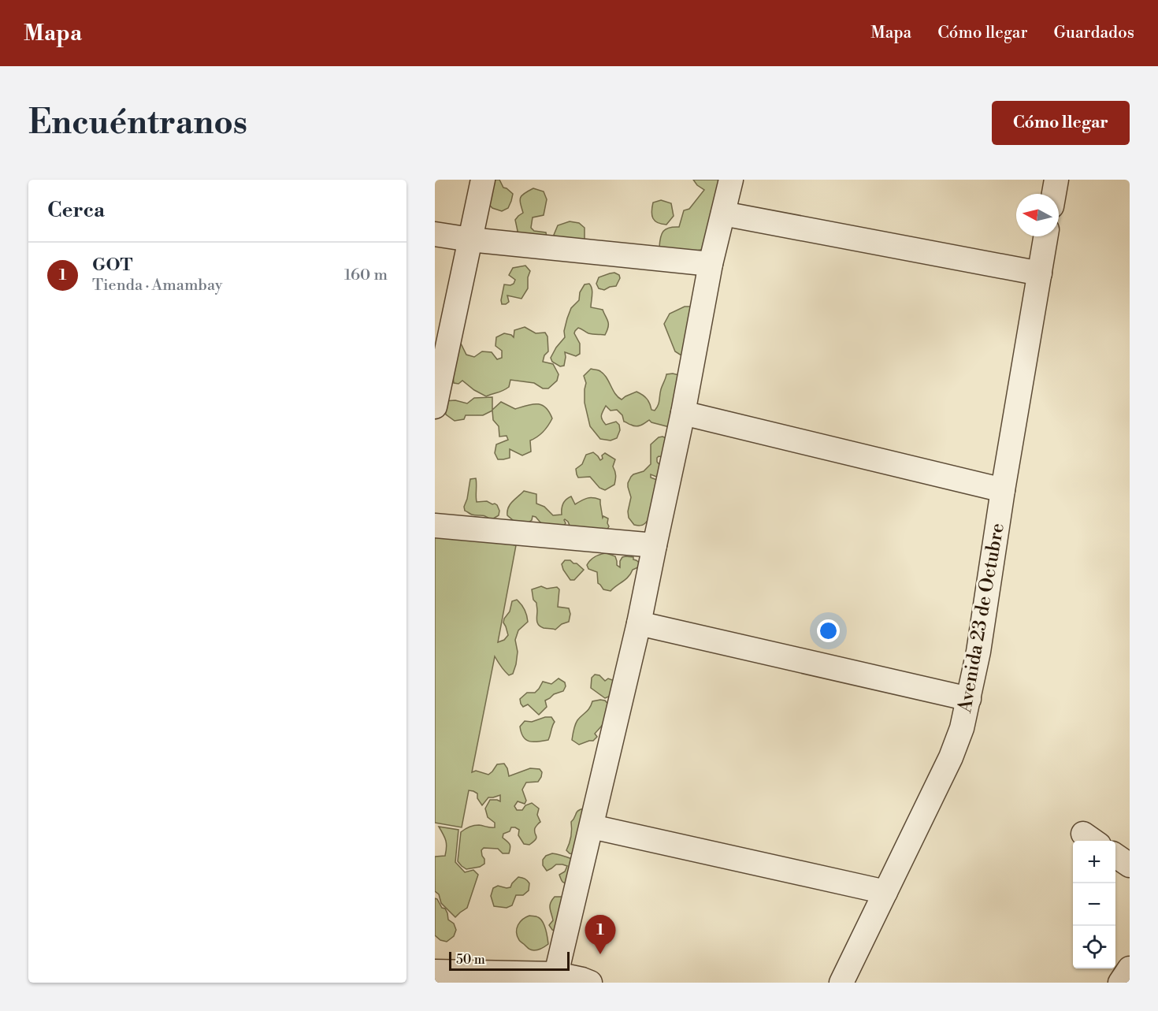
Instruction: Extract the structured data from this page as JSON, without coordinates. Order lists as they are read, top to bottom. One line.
{"streets":{"street":["Avenida 23 de Octubre"]},"scale_bar":"50 m","north":"left","page":{"header":"Mapa","nav":["Mapa","Cómo llegar","Guardados"],"buttons":"Cómo llegar","title":"Encuéntranos","heading":"Cerca","list":[{"mark":"1","name":"GOT","note":"Tienda · Amambay","value":"160 m"}],"map_buttons":["+","−"],"pins":"1","scale":"50 m"}}
